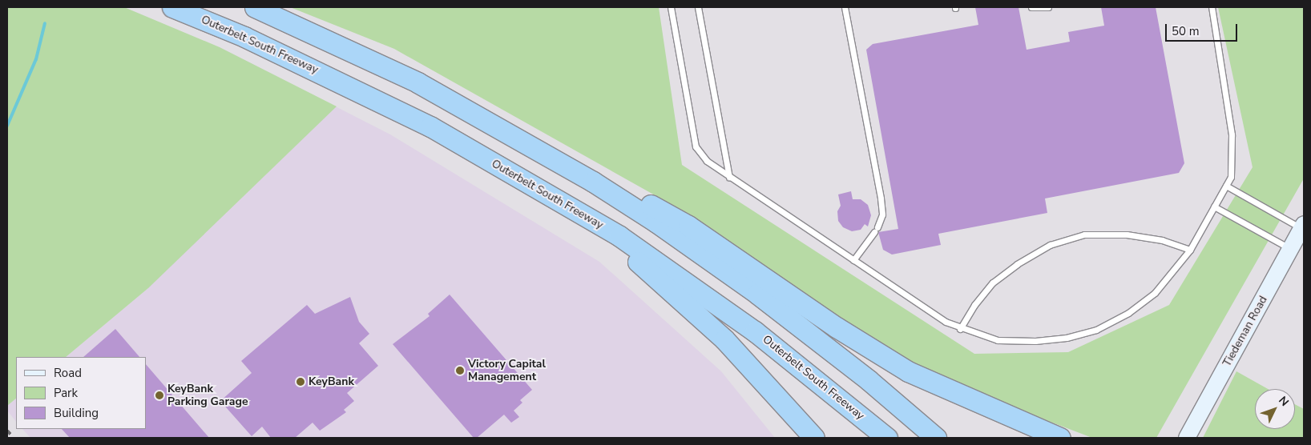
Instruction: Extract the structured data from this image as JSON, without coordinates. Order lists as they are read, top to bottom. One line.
{"streets":{"highway":["Outerbelt South Freeway"],"main road":["Tiedeman Road"]},"places":["Victory Capital Management","KeyBank","KeyBank Parking Garage"],"legend":["Road","Park","Building"],"scale_bar":"50 m","north":"top right"}
